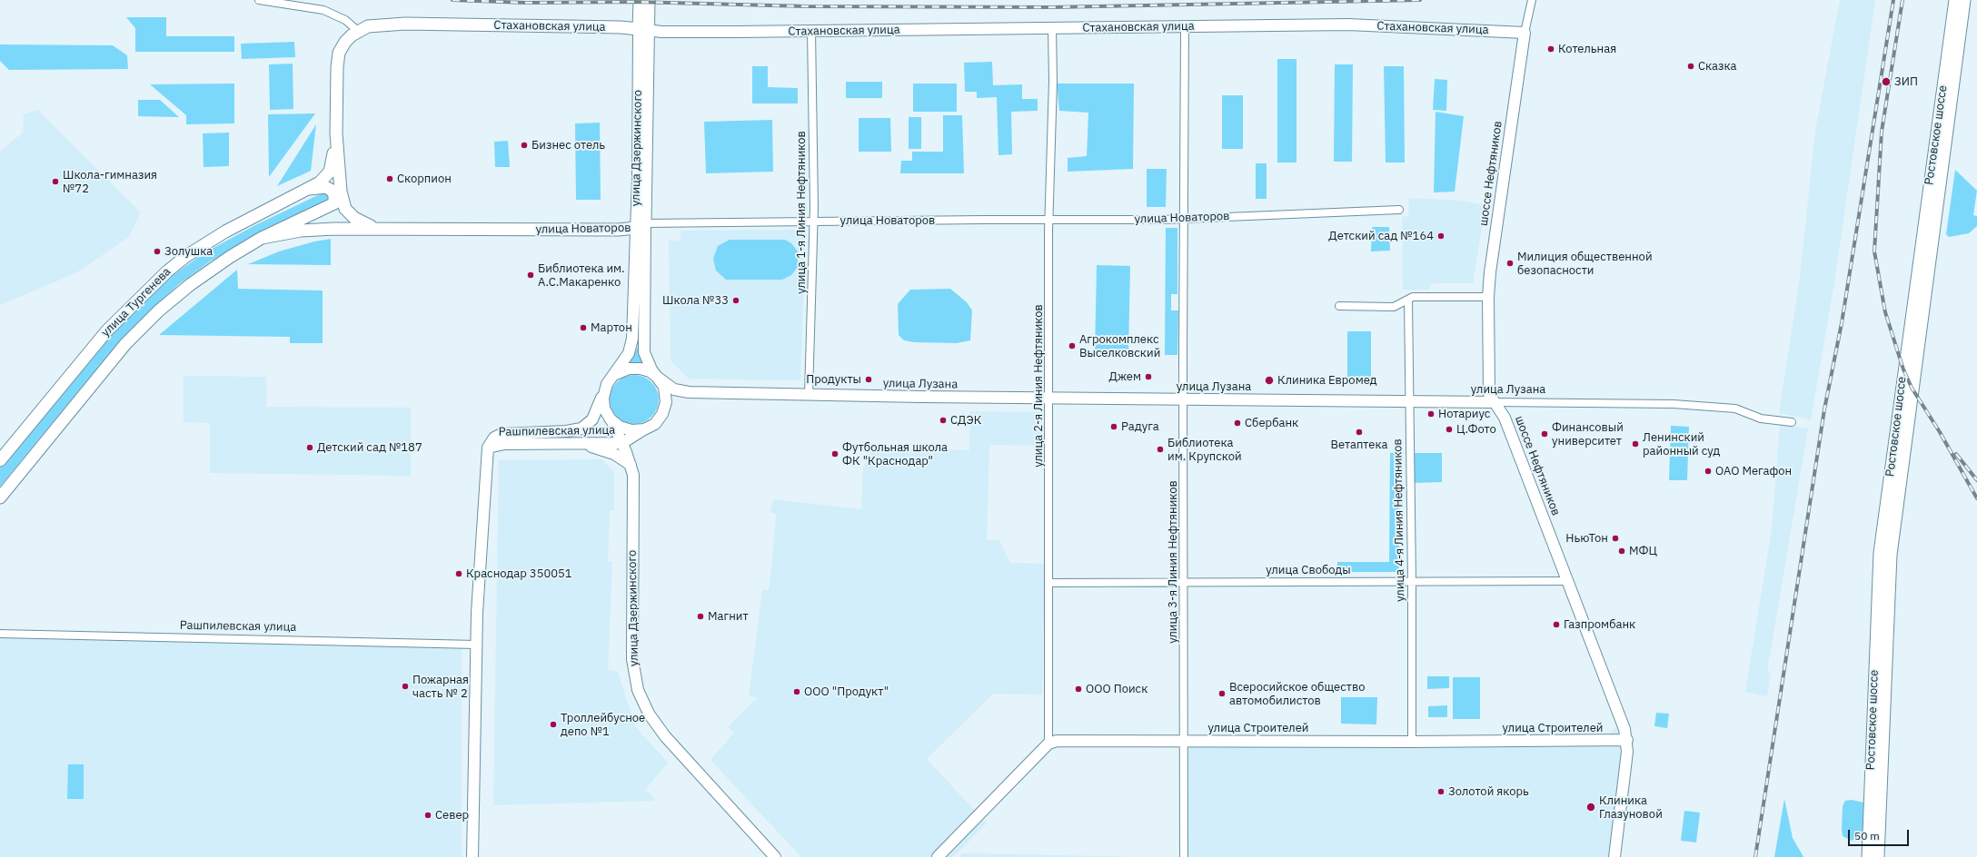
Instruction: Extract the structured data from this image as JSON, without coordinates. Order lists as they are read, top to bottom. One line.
{"streets":{"main road":["Стахановская улица","Ростовское шоссе","улица Дзержинского","улица Новаторов","улица Тургенева"],"street":["шоссе Нефтяников","улица 1-я Линия Нефтяников","улица Лузана","улица 2-я Линия Нефтяников","Рашпилевская улица","улица 4-я Линия Нефтяников","улица 3-я Линия Нефтяников","улица Свободы","улица Строителей"]},"crossings":[["Стахановская улица","улица Дзержинского"],["Стахановская улица","шоссе Нефтяников"],["Стахановская улица","улица 1-я Линия Нефтяников"],["Стахановская улица","улица Новаторов"],["Стахановская улица","улица Тургенева"],["Стахановская улица","улица 2-я Линия Нефтяников"],["Стахановская улица","улица 3-я Линия Нефтяников"],["улица Дзержинского","улица Новаторов"],["улица Дзержинского","улица Лузана"],["улица Дзержинского","Рашпилевская улица"],["шоссе Нефтяников","улица Лузана"],["шоссе Нефтяников","улица Свободы"],["шоссе Нефтяников","улица Строителей"],["улица 1-я Линия Нефтяников","улица Новаторов"],["улица 1-я Линия Нефтяников","улица Лузана"],["улица Новаторов","улица Тургенева"],["улица Новаторов","улица 2-я Линия Нефтяников"],["улица Новаторов","улица 3-я Линия Нефтяников"],["улица Лузана","улица 2-я Линия Нефтяников"],["улица Лузана","Рашпилевская улица"],["улица Лузана","улица 4-я Линия Нефтяников"],["улица Лузана","улица 3-я Линия Нефтяников"],["улица 2-я Линия Нефтяников","улица Свободы"],["улица 2-я Линия Нефтяников","улица Строителей"],["улица 4-я Линия Нефтяников","улица Свободы"],["улица 4-я Линия Нефтяников","улица Строителей"],["улица 3-я Линия Нефтяников","улица Свободы"],["улица 3-я Линия Нефтяников","улица Строителей"]],"places":["Котельная","Сказка","ЗИП","Бизнес отель","Скорпион","Школа-гимназия №72","Детский сад №164","Золушка","Милиция общественной безопасности","Библиотека им. А.С.Макаренко","Школа №33","Мартон","Агрокомплекс Выселковский","Джем","Продукты","Клиника Евромед","Нотариус","СДЭК","Сбербанк","Радуга","Ц.Фото","Ветаптека","Финансовый университет","Ленинский районный суд","Детский сад №187","Библиотека им. Крупской","Футбольная школа ФК \"Краснодар\"","ОАО Мегафон","НьюТон","МФЦ","Краснодар 350051","Магнит","Газпромбанк","Пожарная часть № 2","ООО Поиск","ООО \"Продукт\"","Всеросийское общество автомобилистов","Троллейбусное депо №1","Золотой якорь","Клиника Глазуновой","Север"],"scale_bar":"50 m"}
